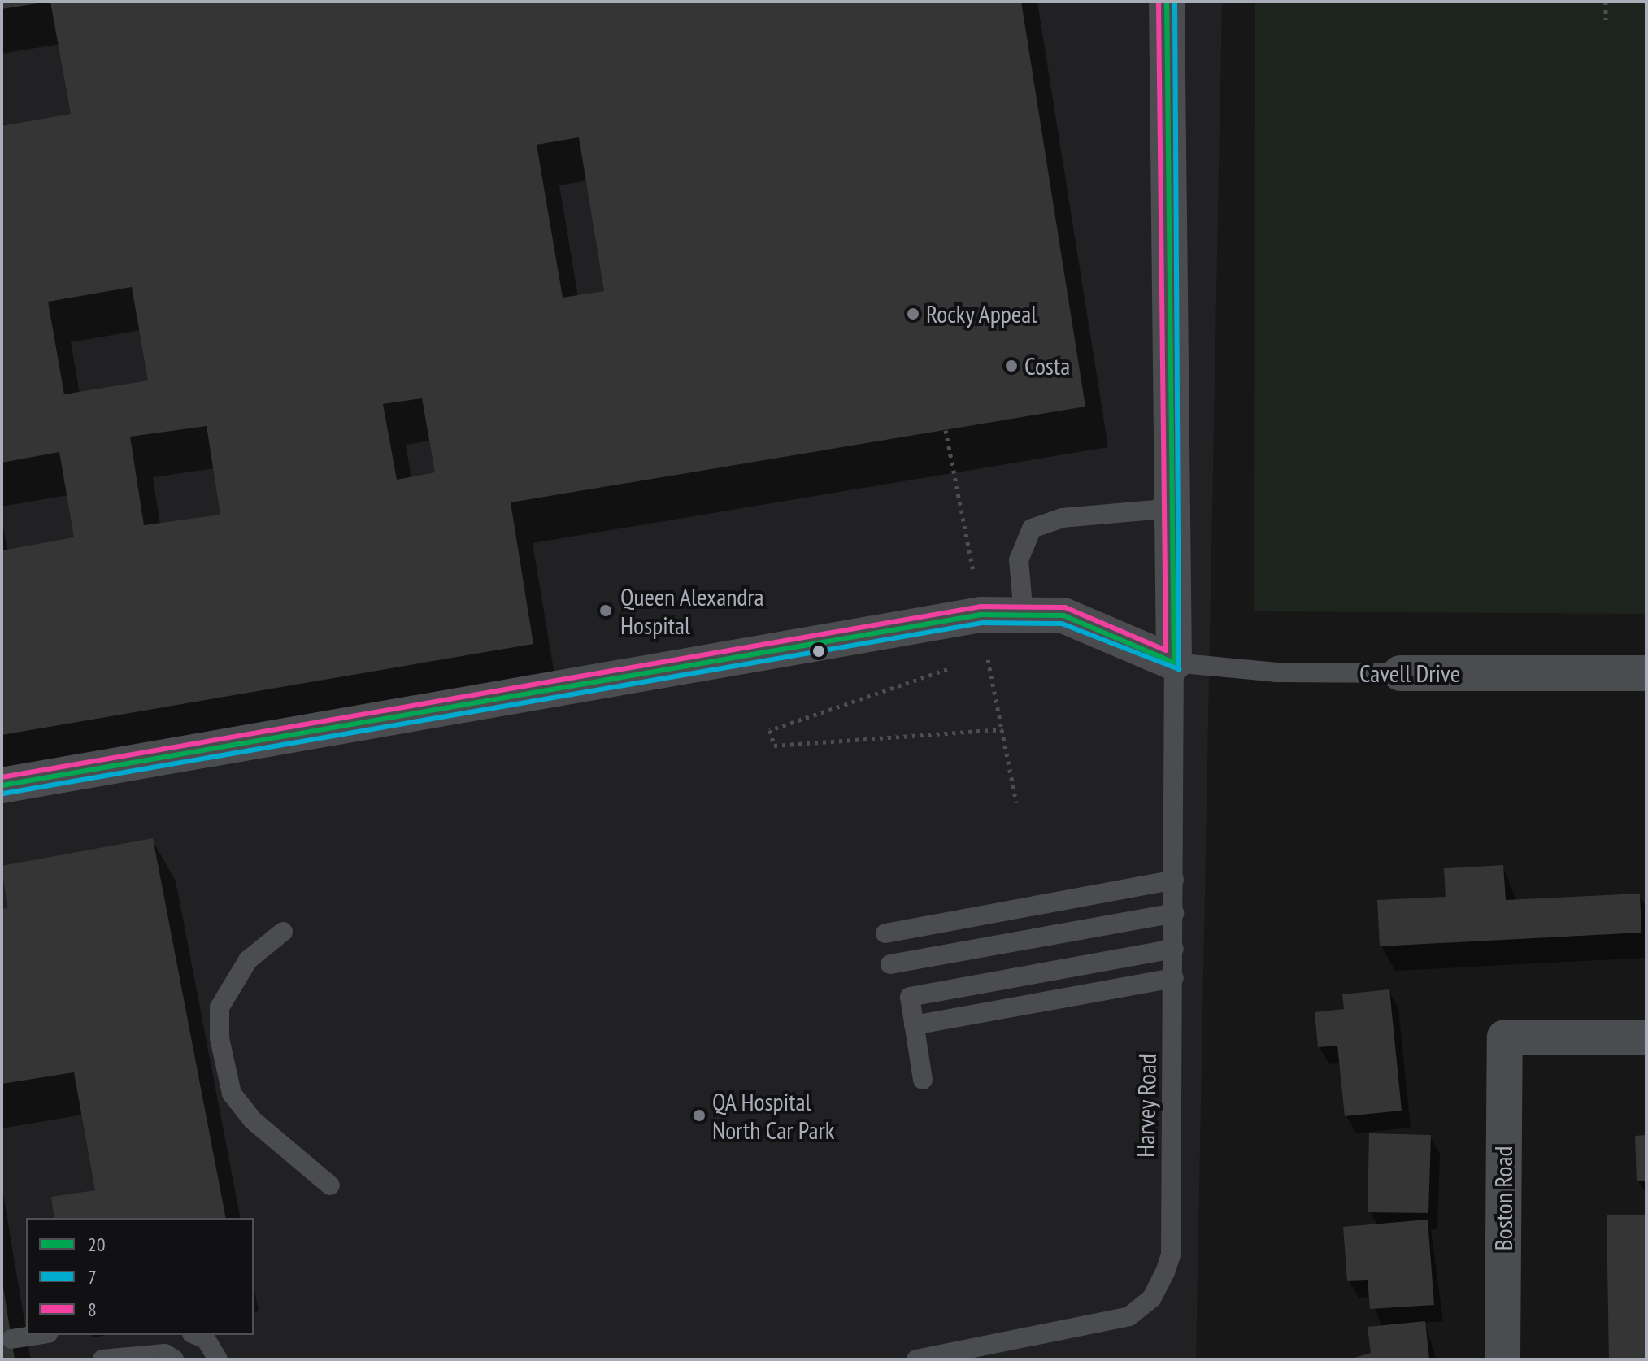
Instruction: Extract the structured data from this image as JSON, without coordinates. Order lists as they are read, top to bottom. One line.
{"streets":{"street":["Cavell Drive","Boston Road"],"lane":["Harvey Road"]},"crossings":[["Cavell Drive","Harvey Road"]],"places":["Rocky Appeal","Costa","Queen Alexandra Hospital","QA Hospital North Car Park"],"lines":["transit line 20","transit line 7","transit line 8"],"legend":["20","7","8"]}
